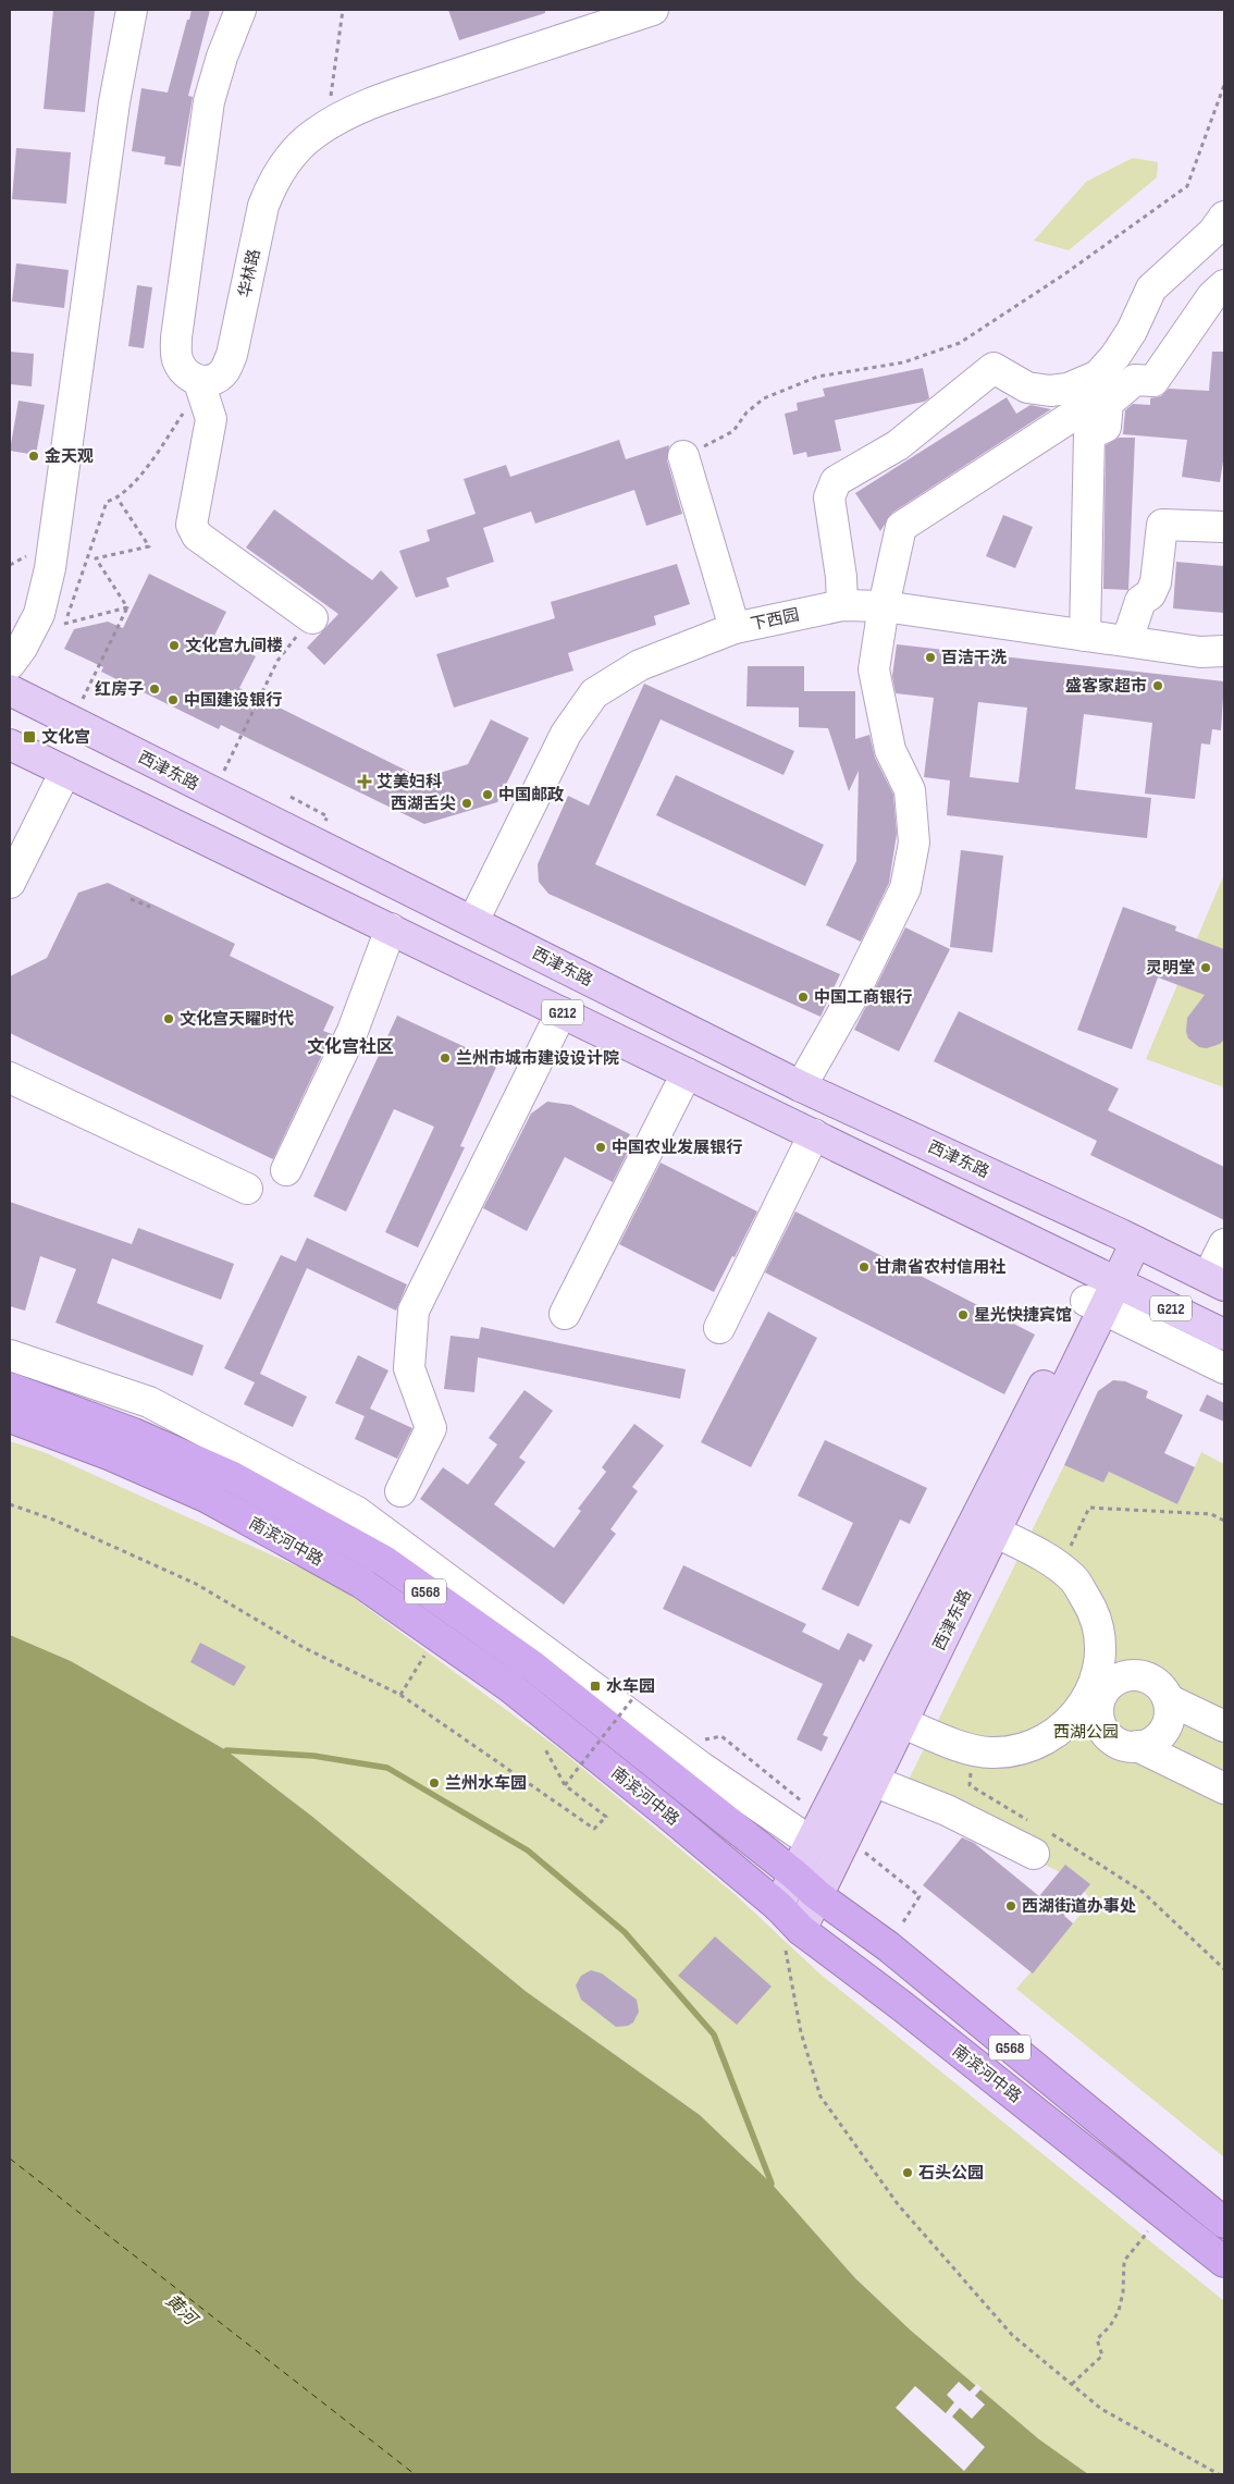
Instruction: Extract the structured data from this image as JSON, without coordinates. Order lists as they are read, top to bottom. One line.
{"streets":{"highway":["南滨河中路","G568"],"main road":["西津东路","G212"],"street":["华林路","下西园"]},"crossings":[["下西园","西津东路"],["西津东路","G212"],["西津东路","南滨河中路"]],"districts":["文化宫社区"],"water":["黄河"],"parks":["西湖公园"],"places":{"other":["金天观","文化宫九间楼","百洁干洗","盛客家超市","红房子","中国建设银行","中国邮政","西湖舌尖","灵明堂","中国工商银行","文化宫天矅时代","兰州市城市建设设计院","中国农业发展银行","甘肃省农村信用社","星光快捷宾馆","兰州水车园","西湖街道办事处","石头公园"],"transit":["文化宫","水车园"],"health":["艾美妇科"]}}
